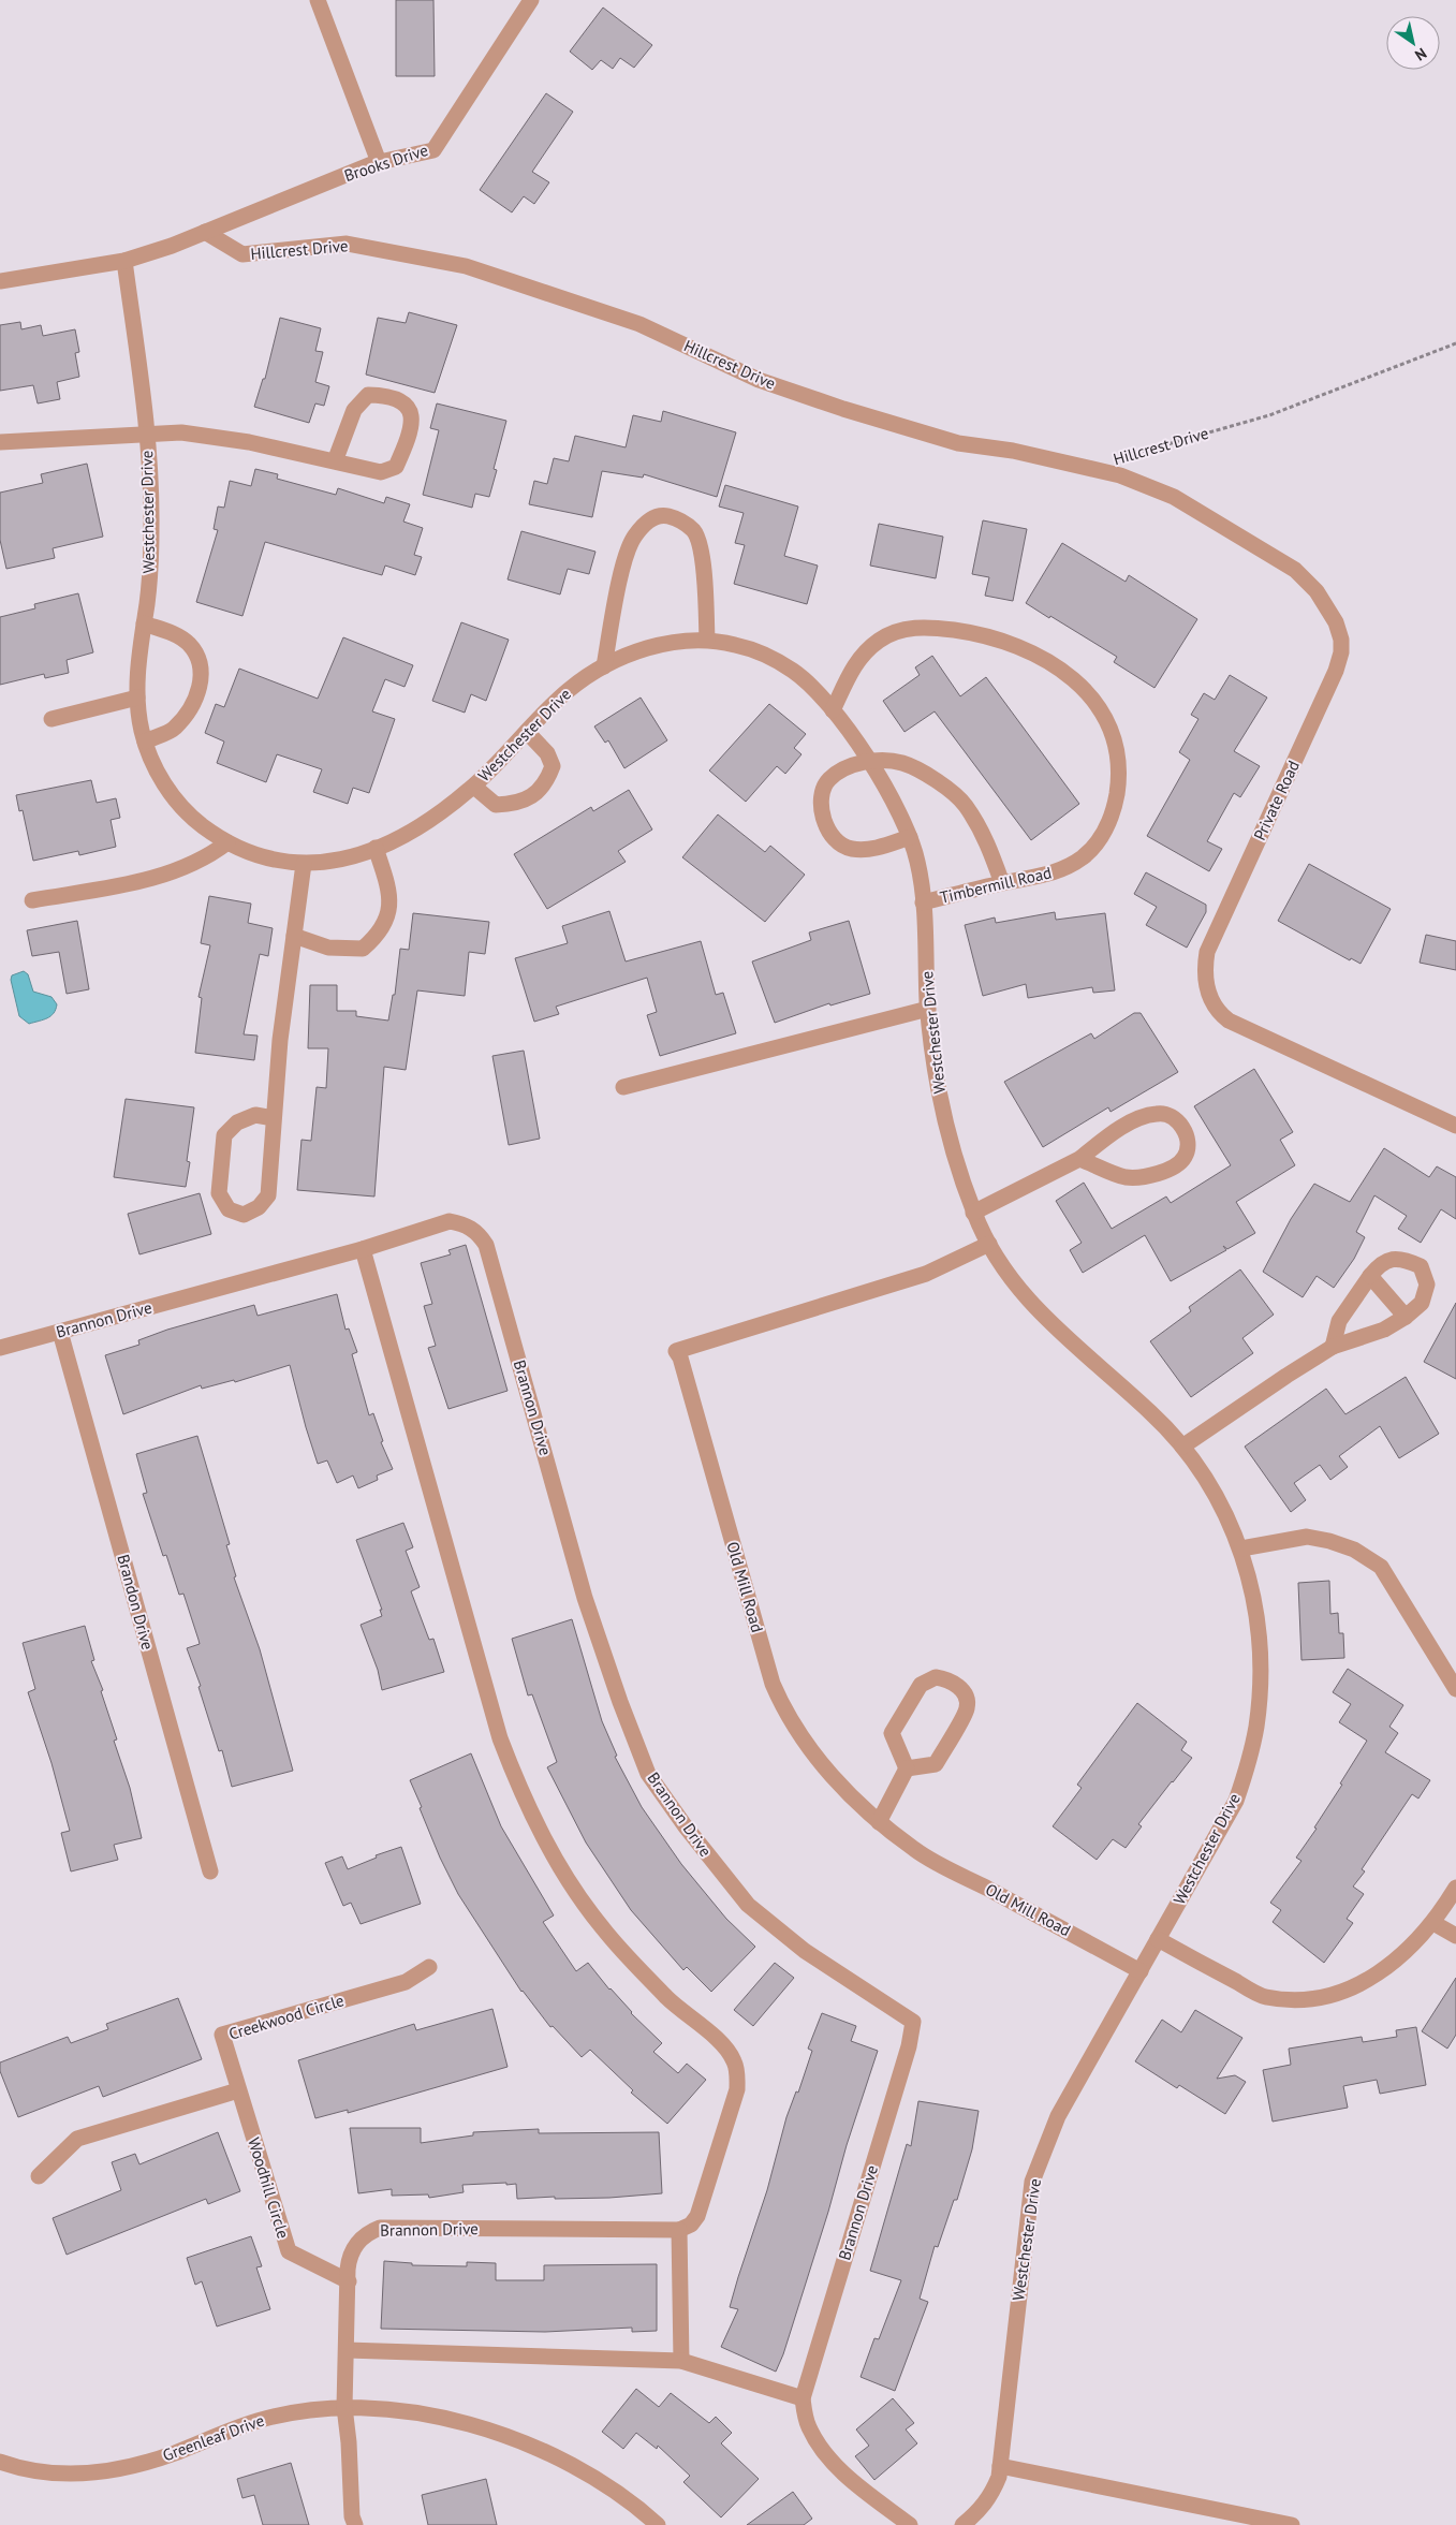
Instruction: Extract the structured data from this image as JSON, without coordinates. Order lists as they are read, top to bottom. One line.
{"streets":{"street":["Brooks Drive","Hillcrest Drive","Westchester Drive","Private Road","Timbermill Road","Brannon Drive","Old Mill Road","Brandon Drive","Creekwood Circle","Woodhill Circle","Greenleaf Drive"]},"crossings":[["Brooks Drive","Hillcrest Drive"],["Hillcrest Drive","Private Road"],["Westchester Drive","Timbermill Road"],["Westchester Drive","Old Mill Road"],["Brannon Drive","Brandon Drive"],["Brannon Drive","Woodhill Circle"],["Brannon Drive","Greenleaf Drive"],["Creekwood Circle","Woodhill Circle"]],"north":"bottom right"}
